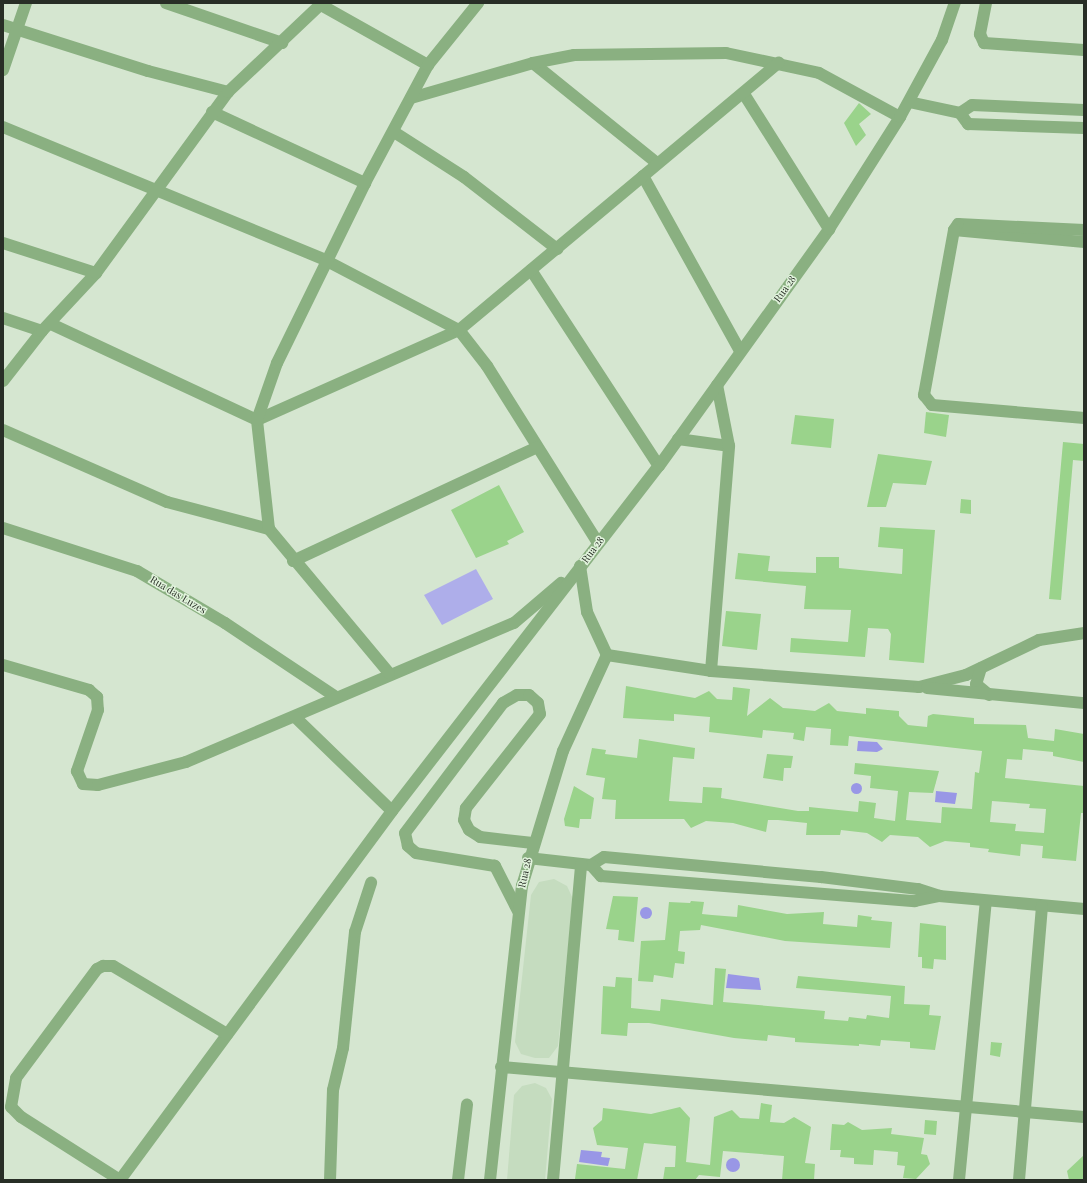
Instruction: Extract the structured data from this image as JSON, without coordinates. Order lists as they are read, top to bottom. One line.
{"streets":{"street":["Rua 28","Rua das Luzes"]}}
